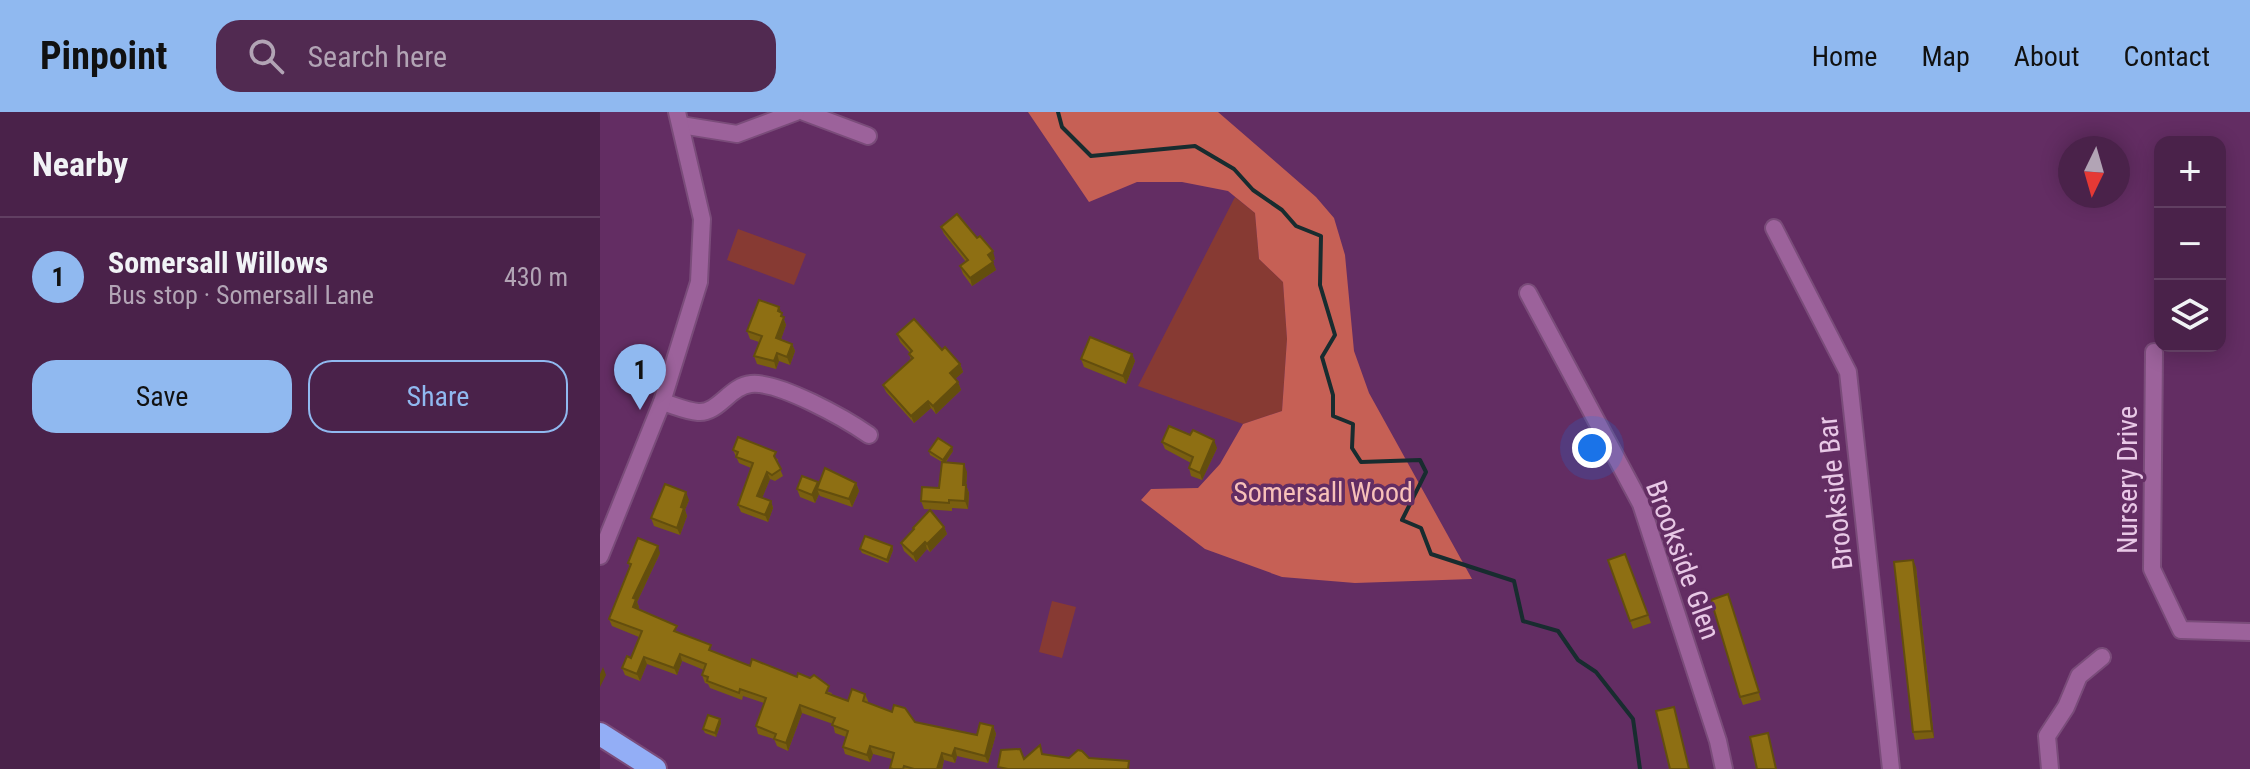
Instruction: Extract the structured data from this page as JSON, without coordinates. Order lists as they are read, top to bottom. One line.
{"streets":{"street":["Nursery Drive","Brookside Bar","Brookside Glen"]},"parks":["Somersall Wood"],"north":"bottom","page":{"header":"Pinpoint","search":"Search here","nav":["Home","Map","About","Contact"],"heading":"Nearby","map_buttons":["+","−"],"list":[{"mark":"1","name":"Somersall Willows","note":"Bus stop · Somersall Lane","value":"430 m"}],"buttons":["Save","Share"],"pins":"1"}}
